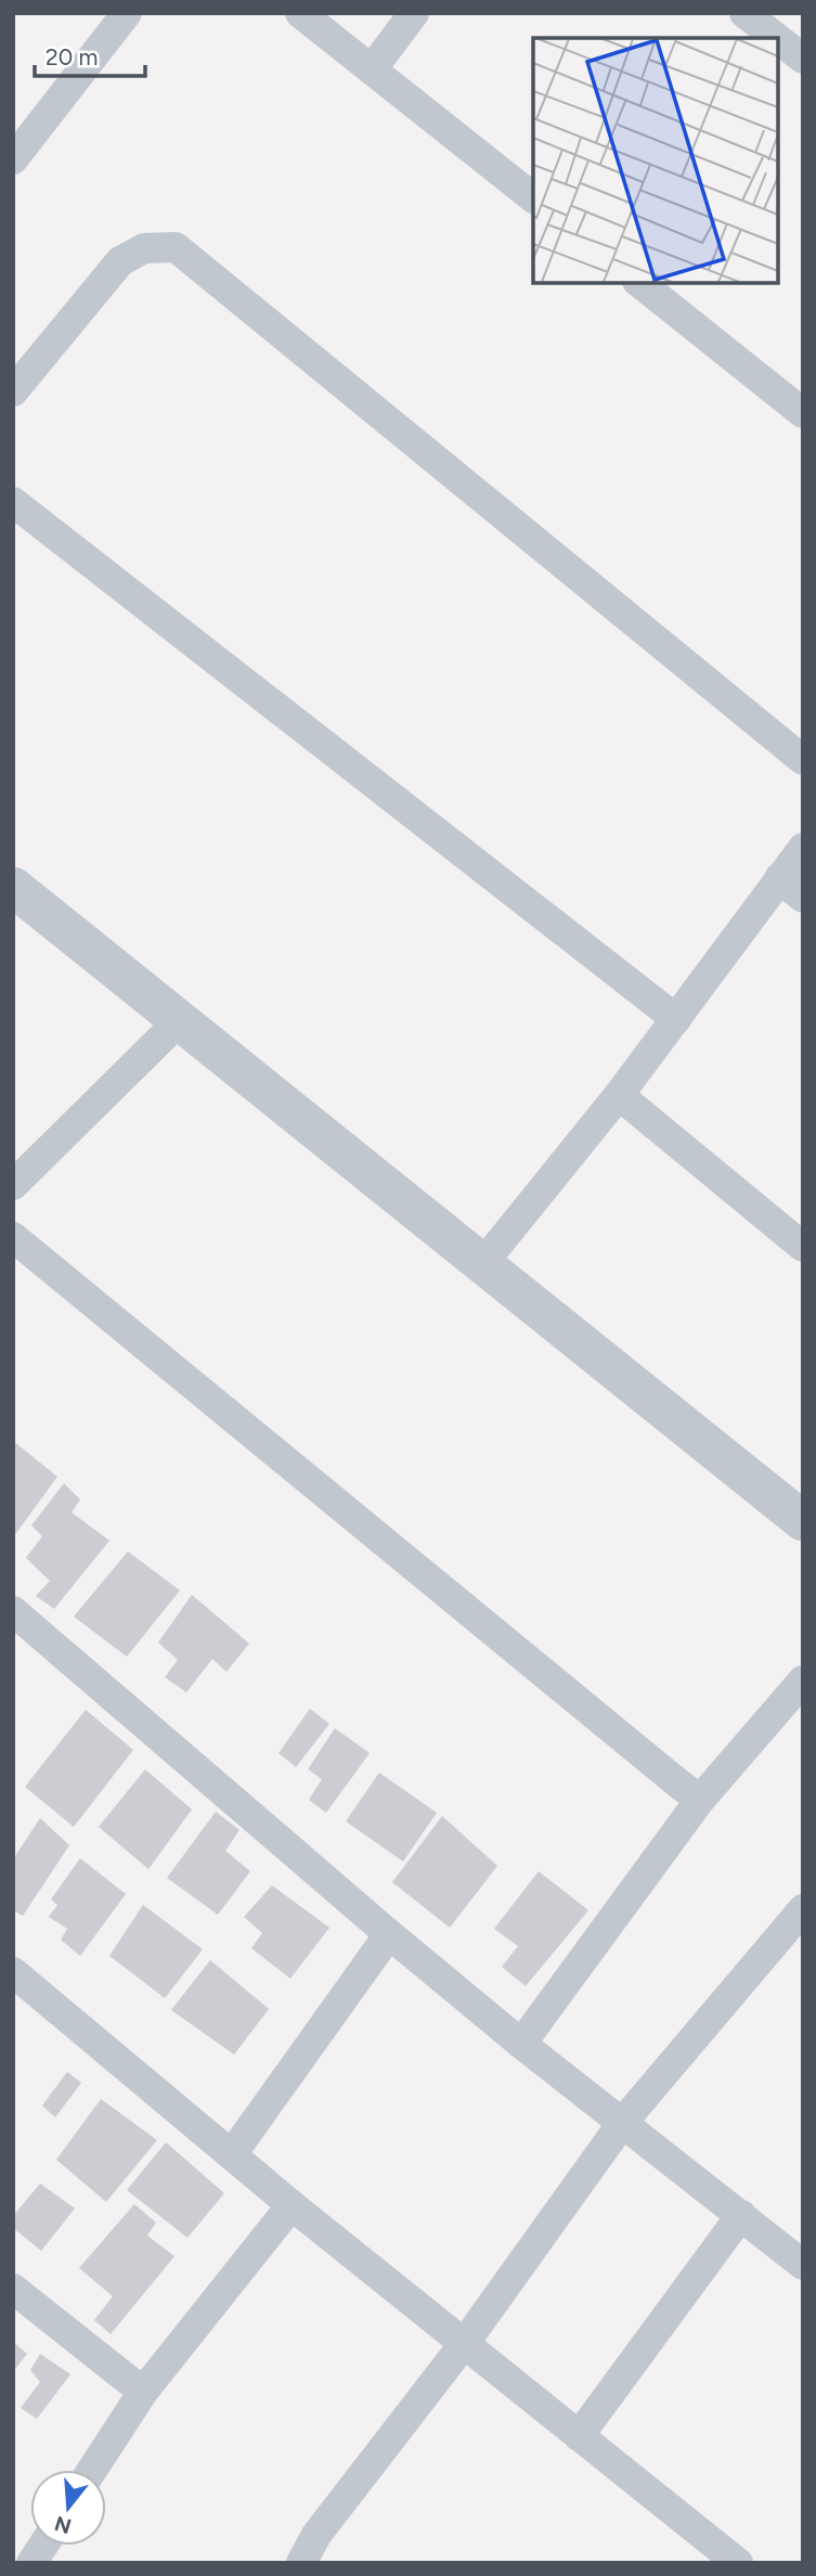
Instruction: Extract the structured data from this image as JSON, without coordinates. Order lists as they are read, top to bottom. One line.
{"scale_bar":"20 m","north":"bottom"}
